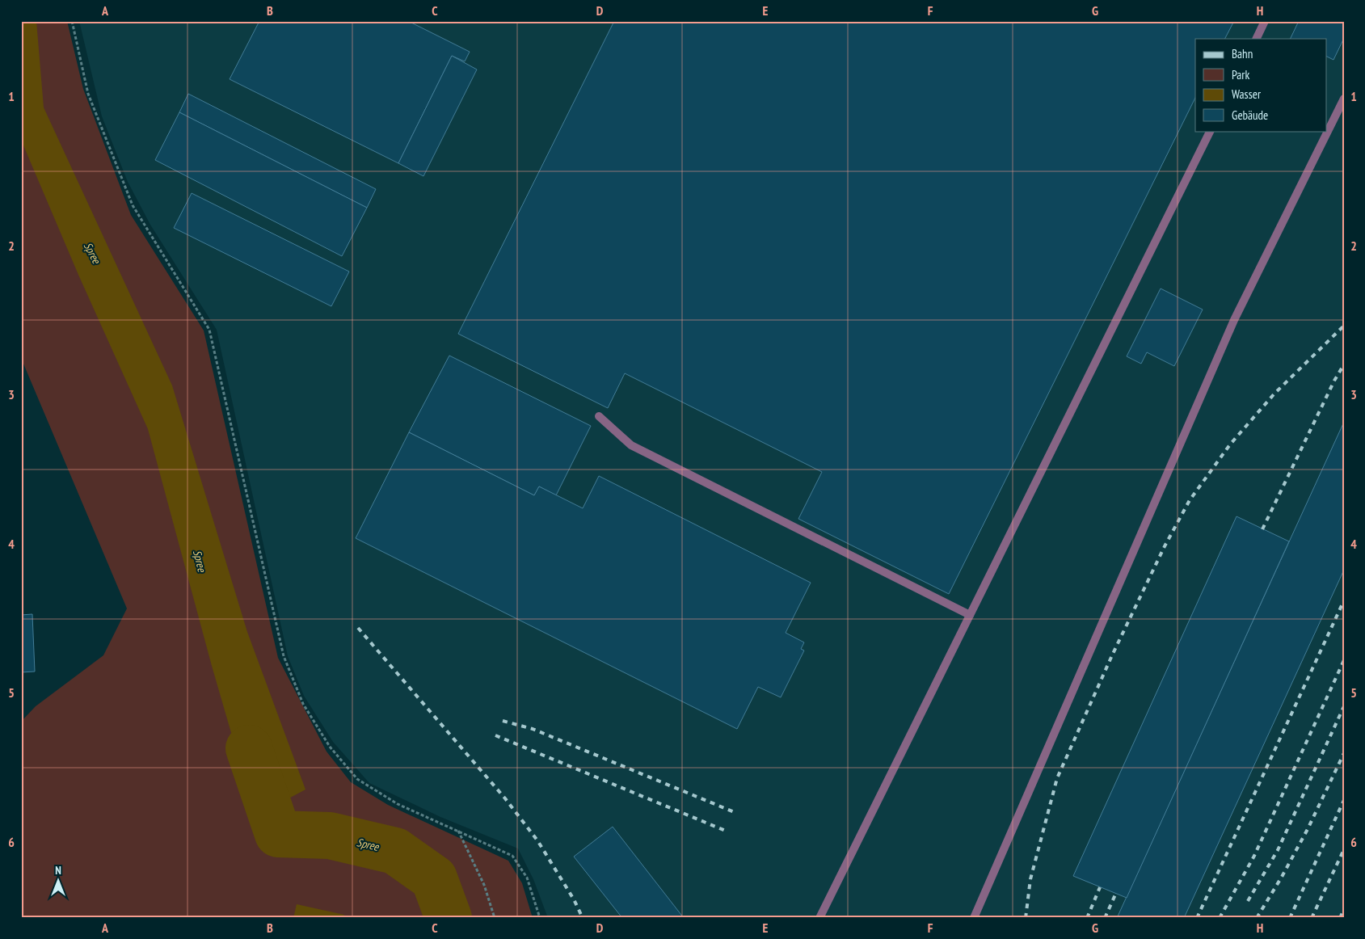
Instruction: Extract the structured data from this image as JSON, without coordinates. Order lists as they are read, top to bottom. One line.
{"water":["Spree"],"legend":["Bahn","Park","Wasser","Gebäude"],"north":"top","grid":{"columns":["A","B","C","D","E","F","G","H"],"rows":["1","2","3","4","5","6"]}}
